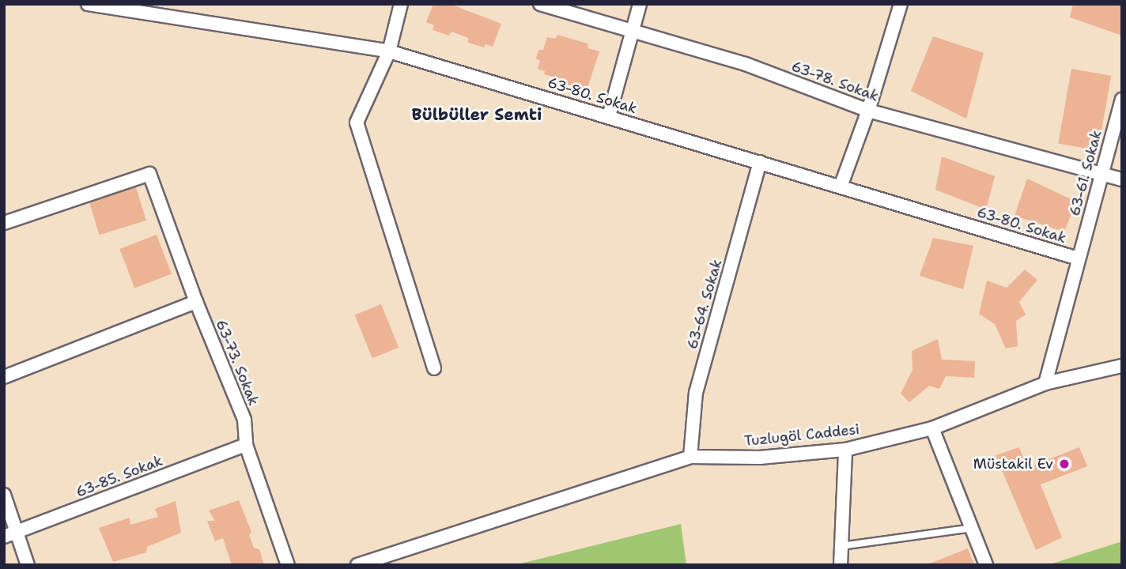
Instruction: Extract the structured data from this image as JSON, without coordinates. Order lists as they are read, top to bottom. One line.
{"streets":{"street":["63-78. Sokak","63-80. Sokak","63-61. Sokak","63-64. Sokak","63-73. Sokak","Tuzlugöl Caddesi","63-85. Sokak"]},"crossings":[["63-78. Sokak","63-61. Sokak"],["63-80. Sokak","63-61. Sokak"],["63-80. Sokak","63-64. Sokak"],["63-61. Sokak","Tuzlugöl Caddesi"],["63-64. Sokak","Tuzlugöl Caddesi"],["63-73. Sokak","63-85. Sokak"]],"districts":["Bülbüller Semti"],"places":["Müstakil Ev"]}
